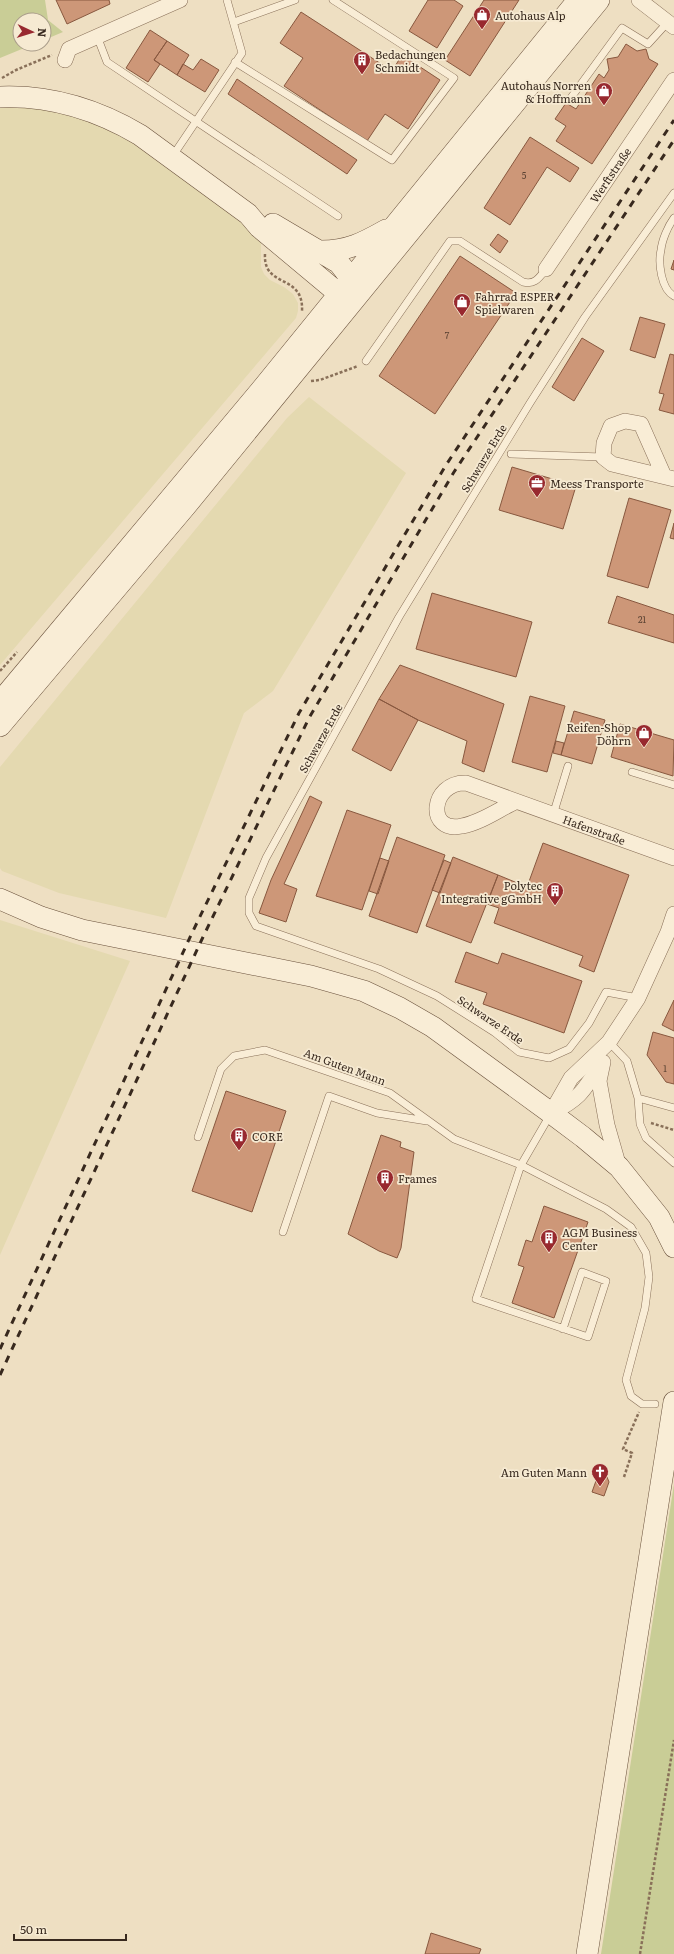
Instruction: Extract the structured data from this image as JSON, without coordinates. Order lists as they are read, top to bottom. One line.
{"streets":{"street":["Werftstraße","Hafenstraße"],"lane":["Schwarze Erde","Am Guten Mann"]},"places":{"shop":["Autohaus Alp","Autohaus Norren & Hoffmann","Fahrrad ESPER Spielwaren","Reifen-Shop Döhrn"],"building":["Bedachungen Schmidt","Polytec Integrative gGmbH","CORE","Frames","AGM Business Center"],"office":["Meess Transporte"],"church":["Am Guten Mann"]},"house_numbers":["5","7","21","1"],"scale_bar":"50 m","north":"right"}
